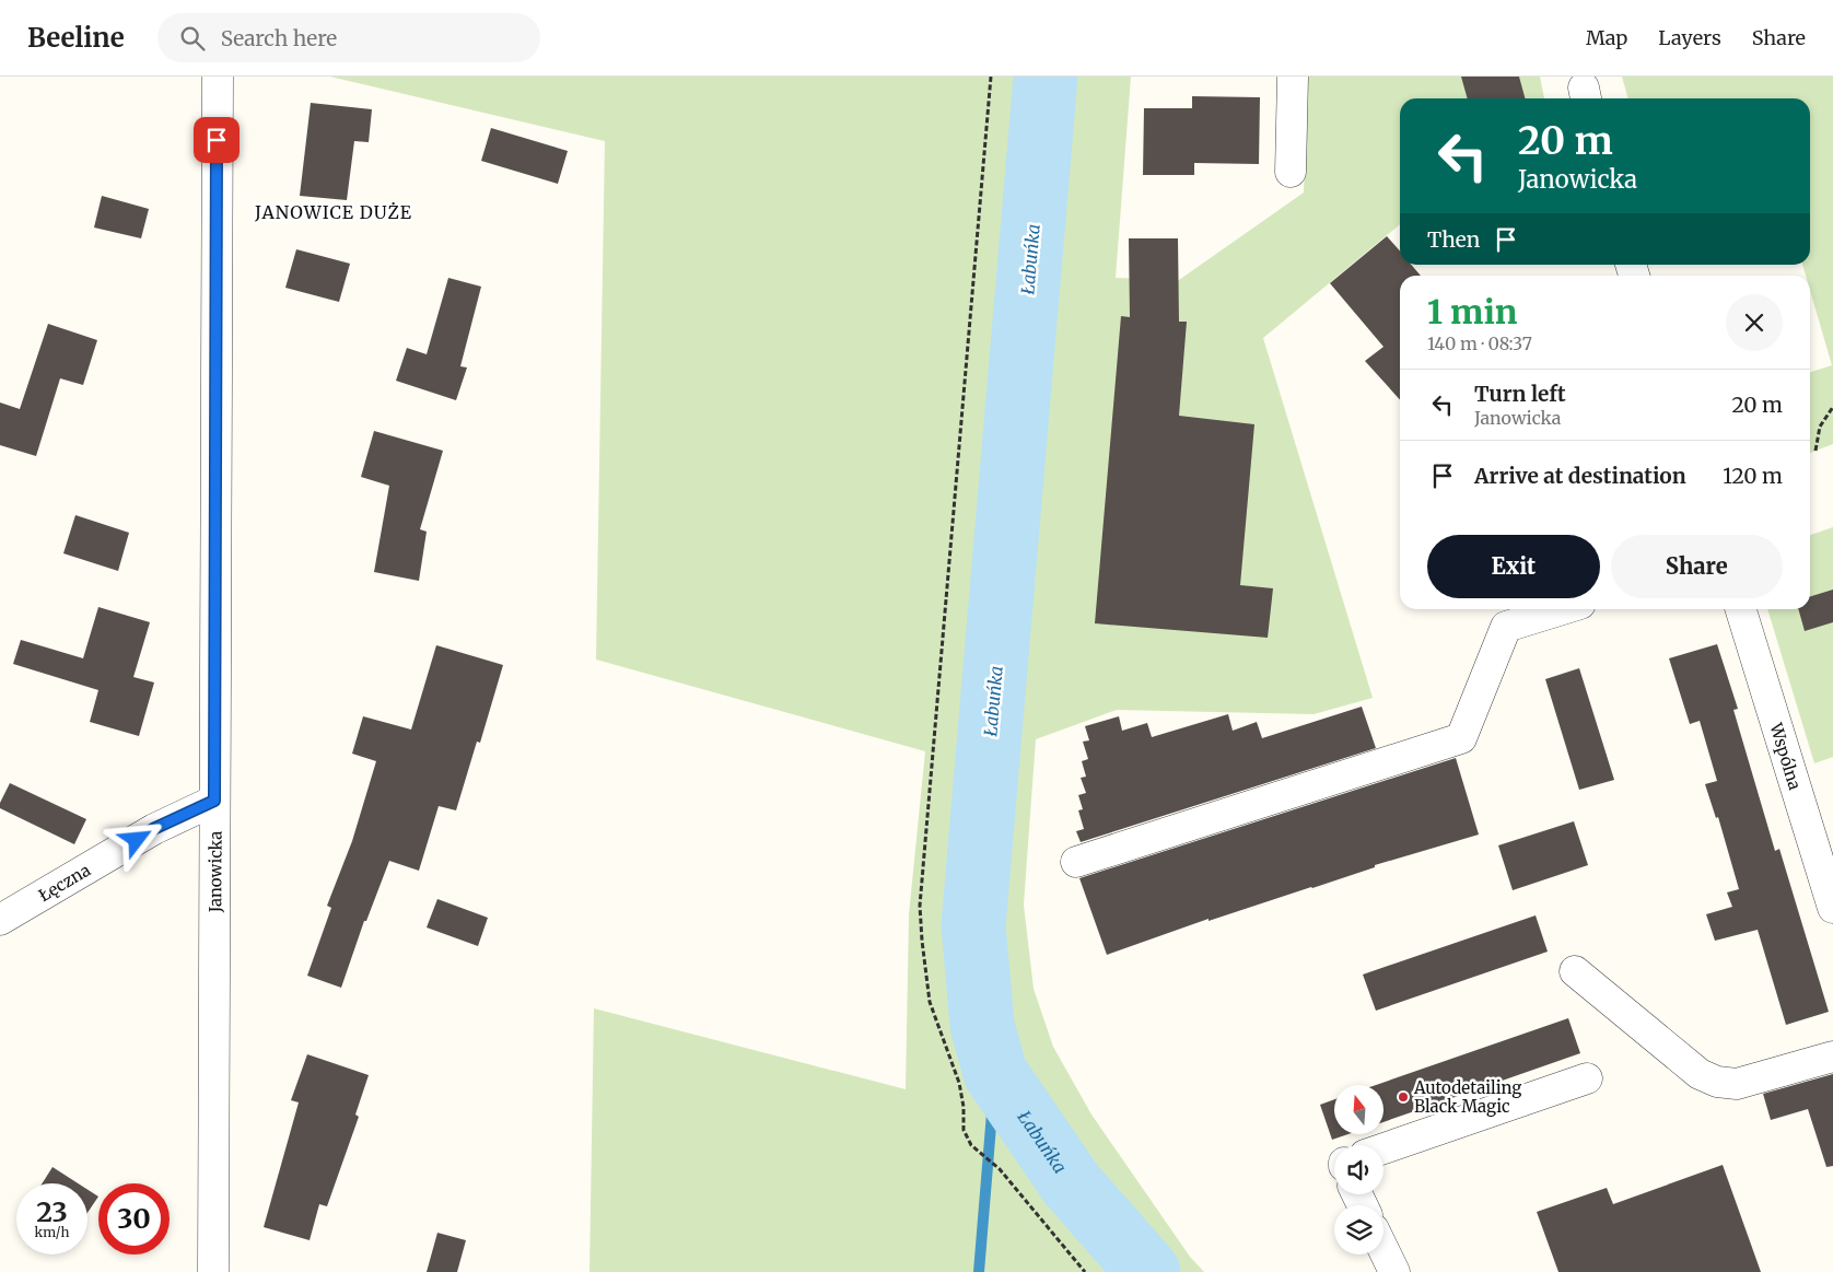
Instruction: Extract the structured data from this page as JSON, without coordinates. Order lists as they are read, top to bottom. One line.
{"streets":{"street":["Wspólna","Janowicka","Łęczna"]},"crossings":[["Janowicka","Łęczna"]],"districts":["JANOWICE DUŻE"],"water":["Łabuńka"],"places":["Autodetailing Black Magic"],"north":"top","page":{"header":"Beeline","search":"Search here","nav":["Map","Layers","Share"],"turn":["20 m","Janowicka"],"then":"Then","heading":["1 min","140 m · 08:37"],"list":[{"name":"Turn left","note":"Janowicka","value":"20 m"},{"name":"Arrive at destination","value":"120 m"}],"buttons":["Exit","Share"],"speed":"23 km/h","limit":"30"}}
